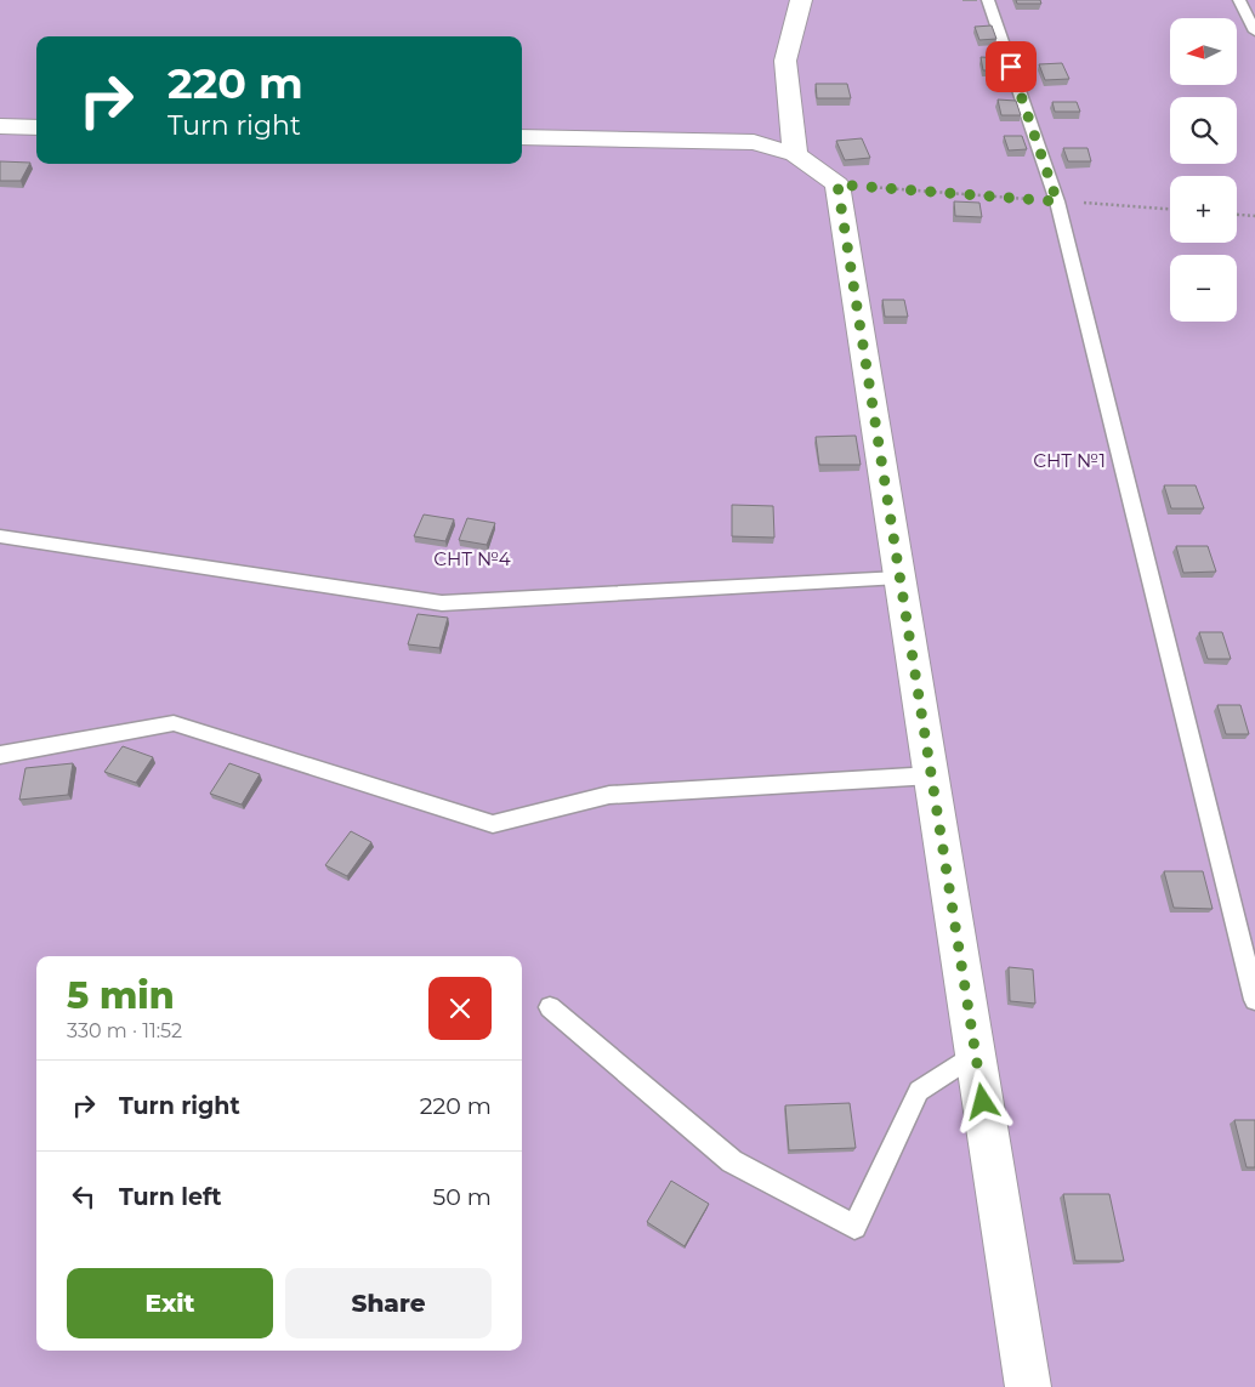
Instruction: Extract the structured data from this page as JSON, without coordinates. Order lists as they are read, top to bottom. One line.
{"parks":["СНТ №1","СНТ №4"],"north":"left","page":{"map_buttons":["+","−"],"turn":["220 m","Turn right"],"heading":["5 min","330 m · 11:52"],"list":[{"name":"Turn right","value":"220 m"},{"name":"Turn left","value":"50 m"}],"buttons":["Exit","Share"]}}
